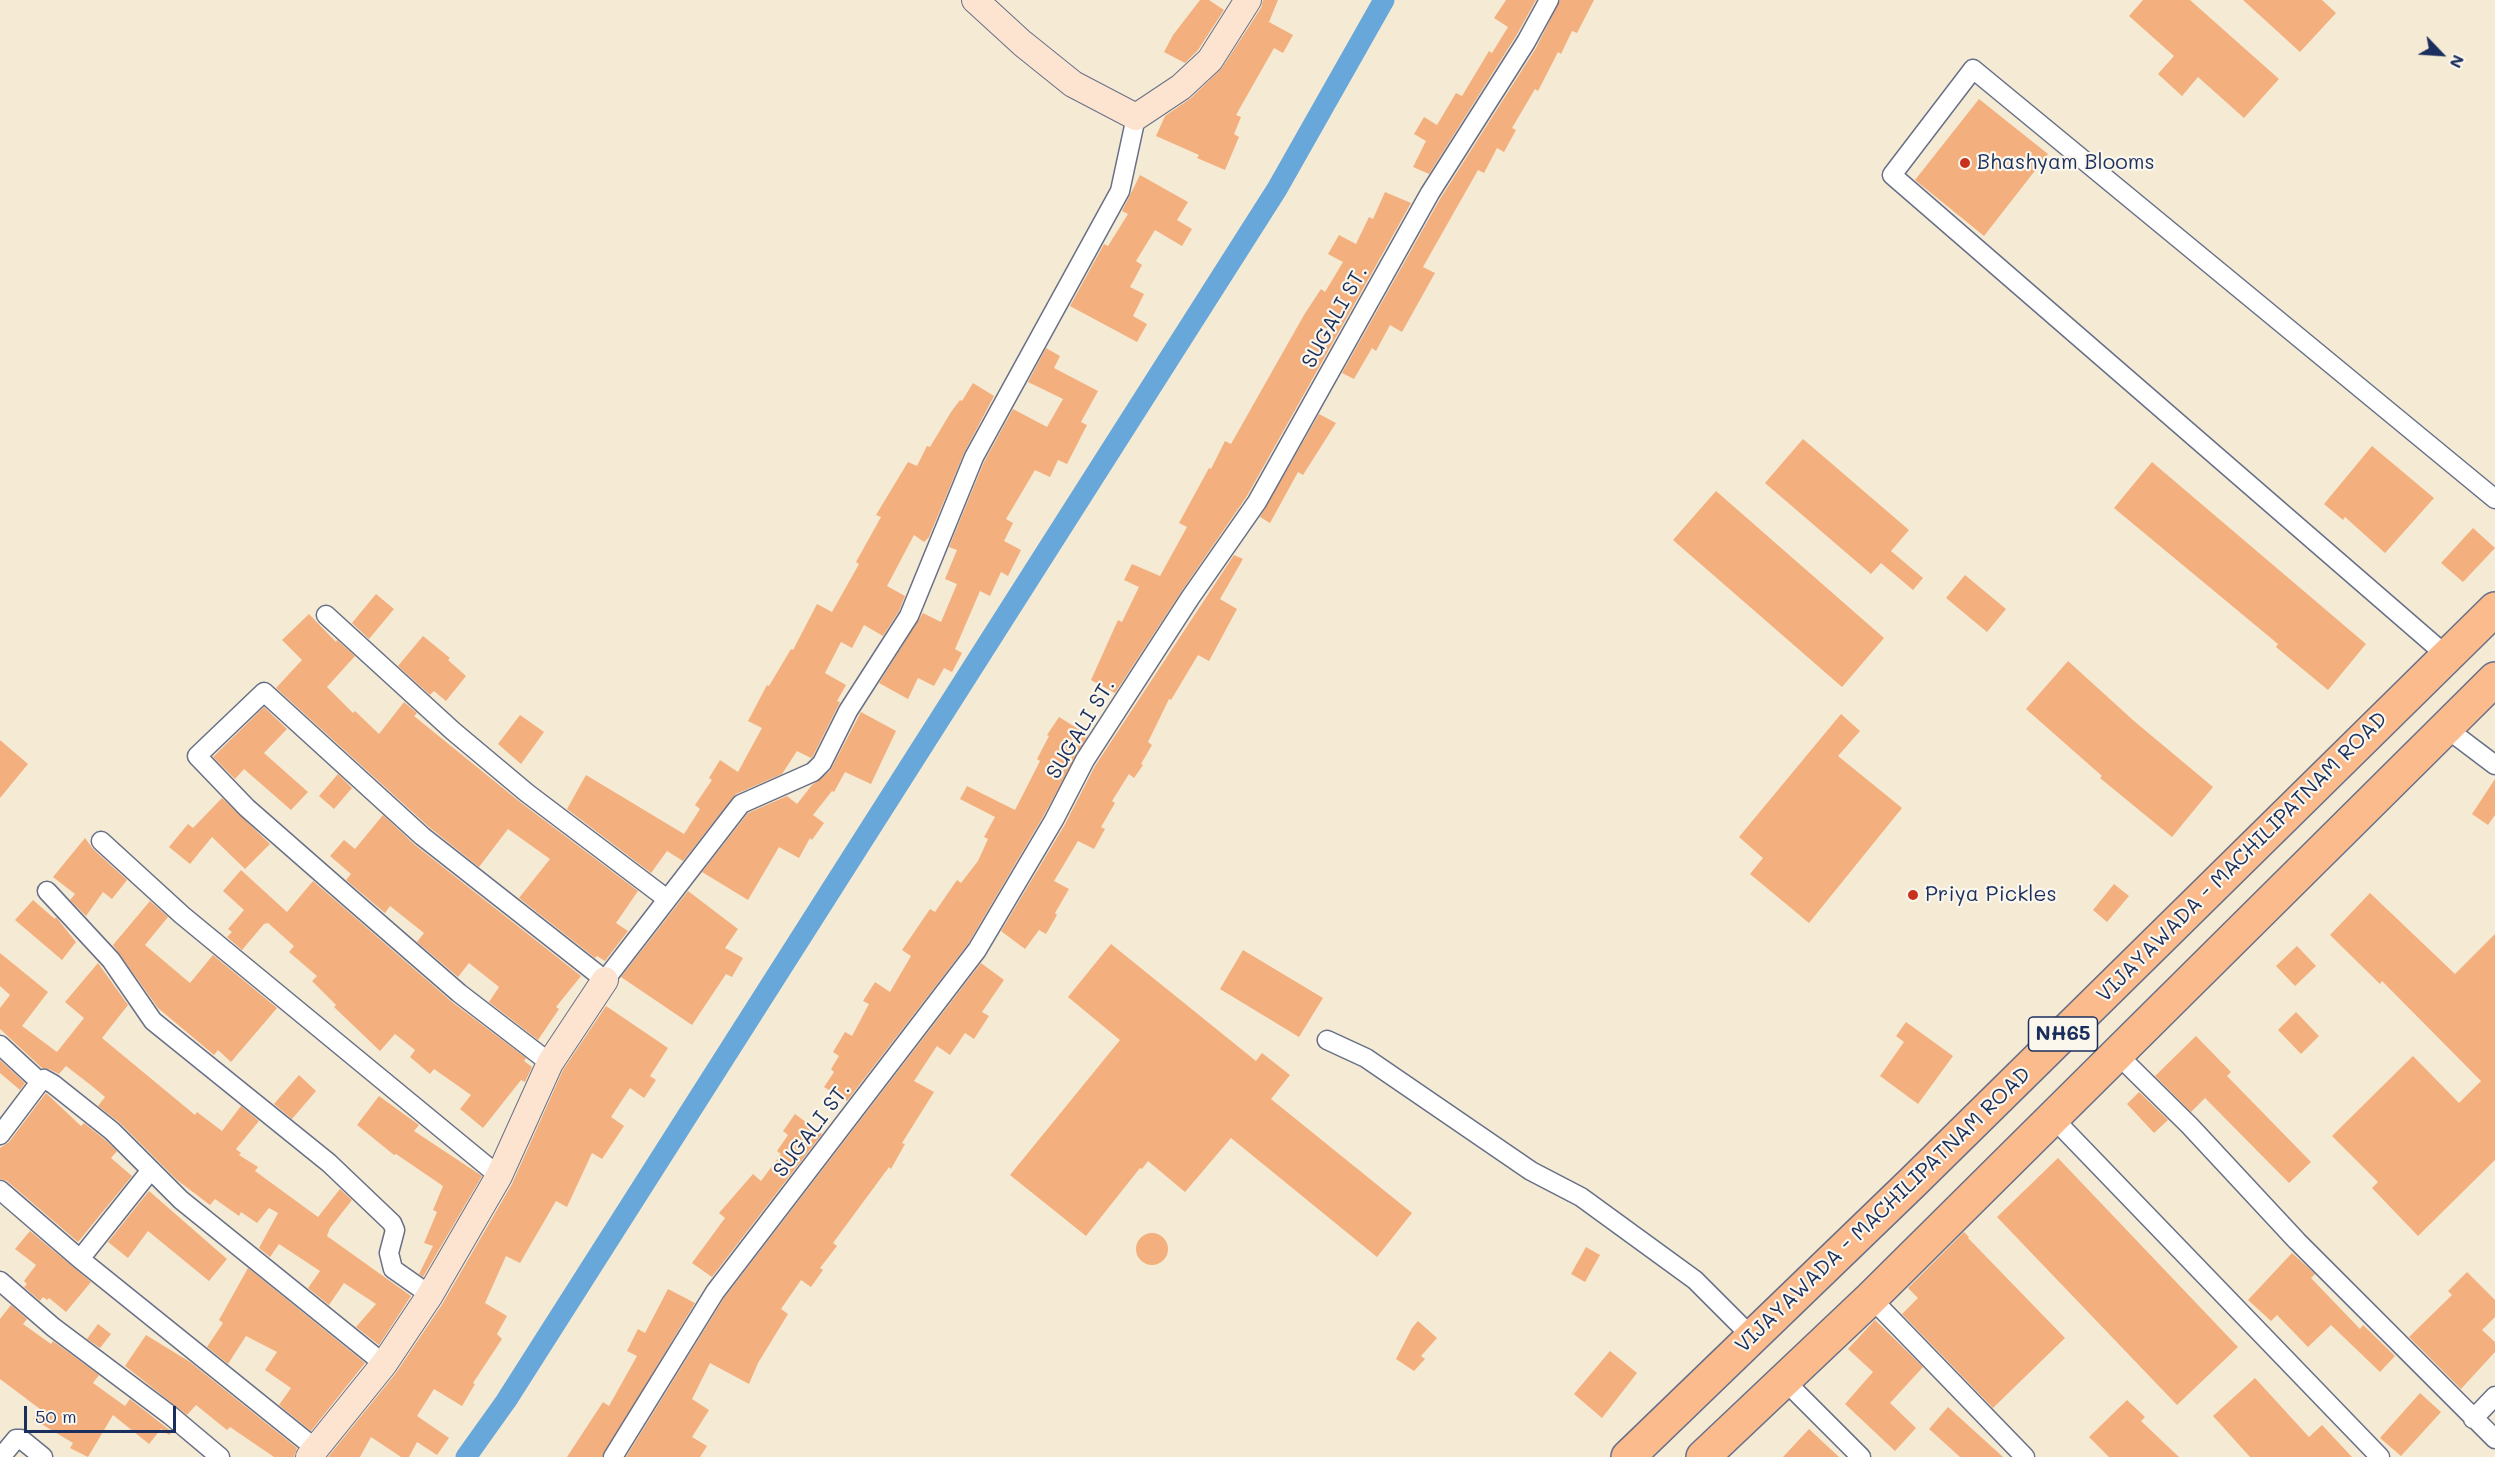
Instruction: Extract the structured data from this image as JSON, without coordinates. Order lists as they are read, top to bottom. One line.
{"streets":{"highway":["VIJAYAWADA - MACHILIPATNAM ROAD","NH65"],"street":["SUGALI ST."]},"places":["Bhashyam Blooms","Priya Pickles"],"scale_bar":"50 m","north":"bottom right"}
